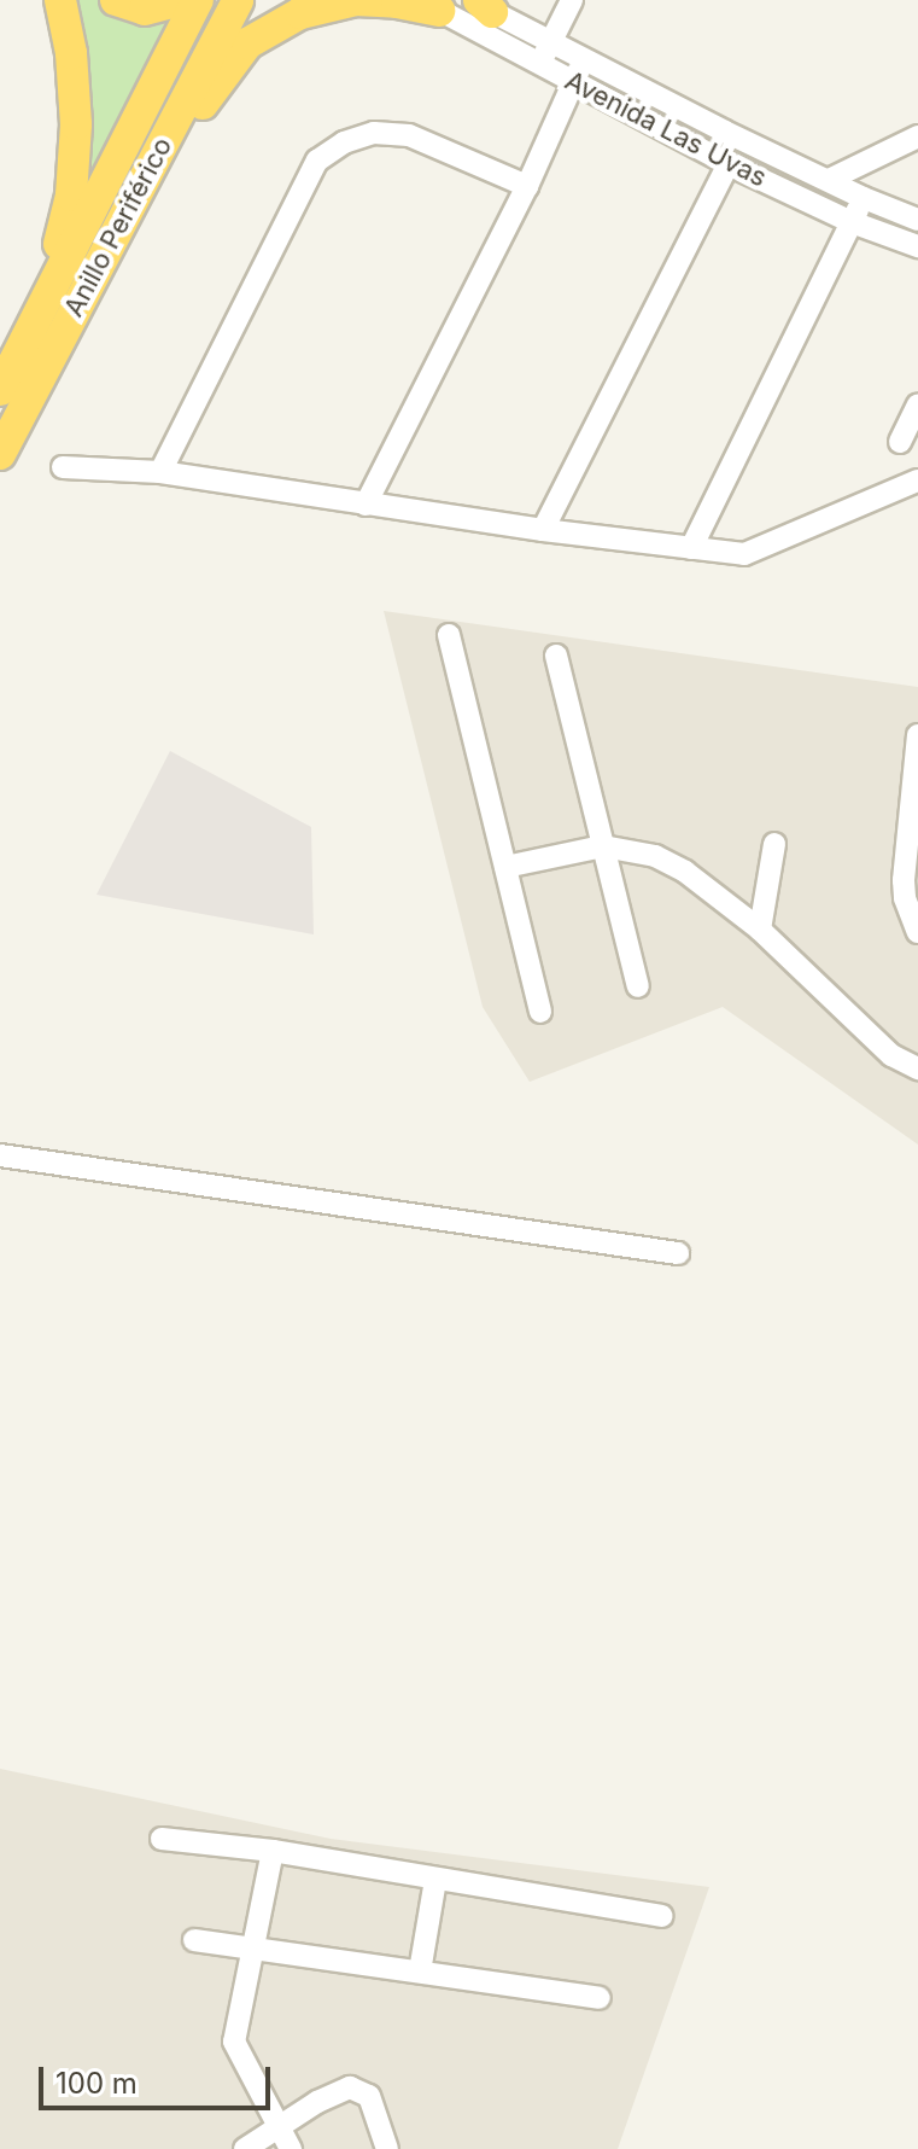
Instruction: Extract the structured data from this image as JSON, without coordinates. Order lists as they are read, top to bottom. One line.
{"streets":{"highway":["Anillo Periférico"],"street":["Avenida Las Uvas"]},"scale_bar":"100 m"}
